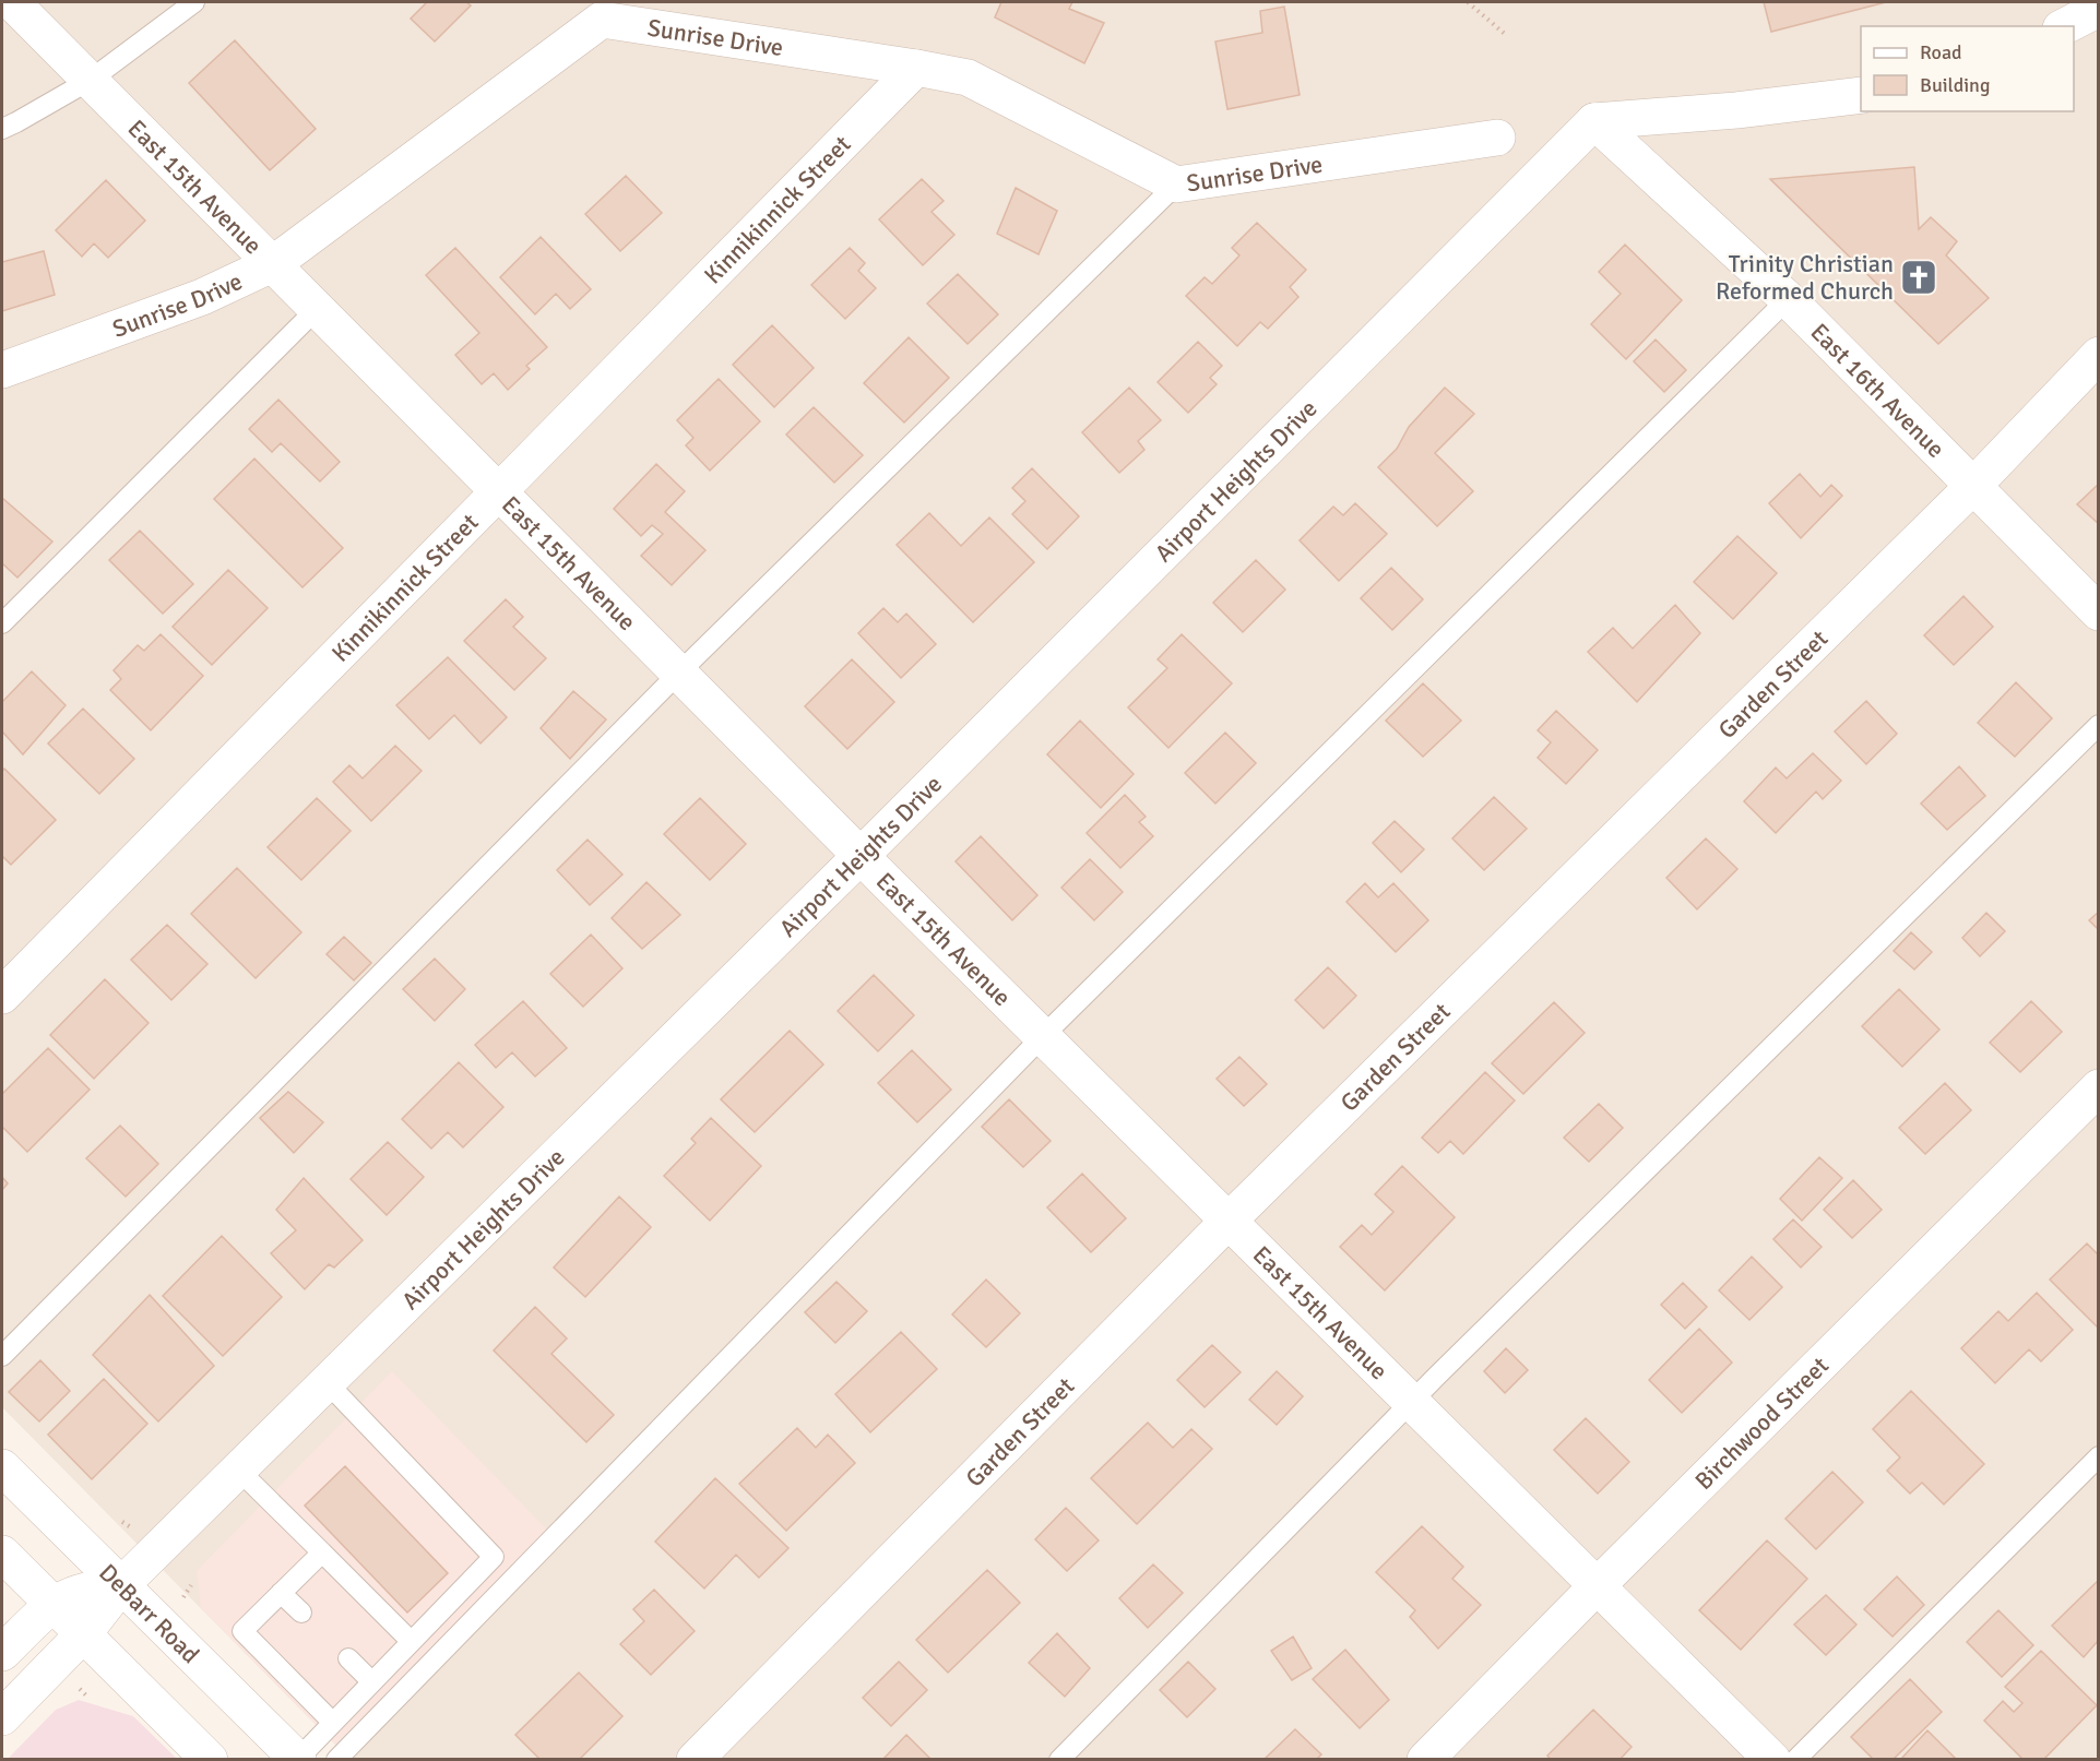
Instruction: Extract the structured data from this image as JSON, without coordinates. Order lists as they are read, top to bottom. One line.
{"streets":{"street":["Sunrise Drive","East 15th Avenue","Kinnikinnick Street","East 16th Avenue","Airport Heights Drive","Garden Street","Birchwood Street","DeBarr Road"]},"crossings":[["Sunrise Drive","East 15th Avenue"],["Sunrise Drive","Kinnikinnick Street"],["East 15th Avenue","Kinnikinnick Street"],["East 15th Avenue","Airport Heights Drive"],["East 15th Avenue","Garden Street"],["East 15th Avenue","Birchwood Street"],["East 16th Avenue","Airport Heights Drive"],["East 16th Avenue","Garden Street"],["Airport Heights Drive","DeBarr Road"]],"places":{"church":["Trinity Christian Reformed Church"]},"legend":["Road","Building"]}
